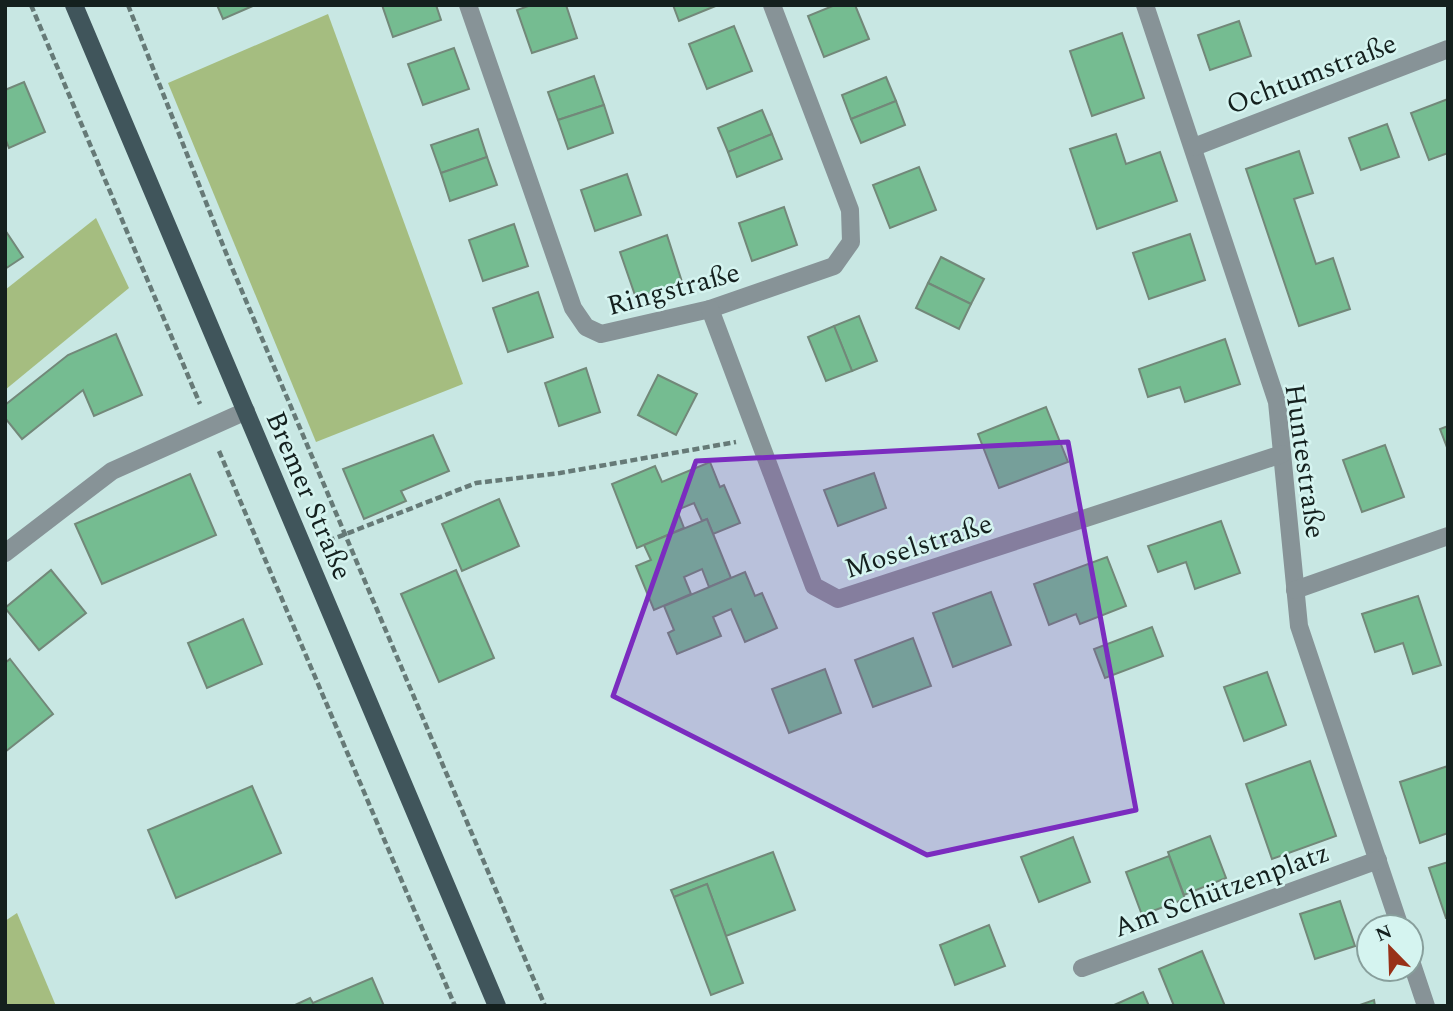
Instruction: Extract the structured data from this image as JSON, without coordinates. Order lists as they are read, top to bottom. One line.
{"streets":{"main road":["Bremer Straße"],"street":["Ochtumstraße","Ringstraße","Huntestraße","Moselstraße","Am Schützenplatz"]},"crossings":[["Ochtumstraße","Huntestraße"],["Ringstraße","Moselstraße"],["Huntestraße","Moselstraße"],["Huntestraße","Am Schützenplatz"]],"north":"top left"}
